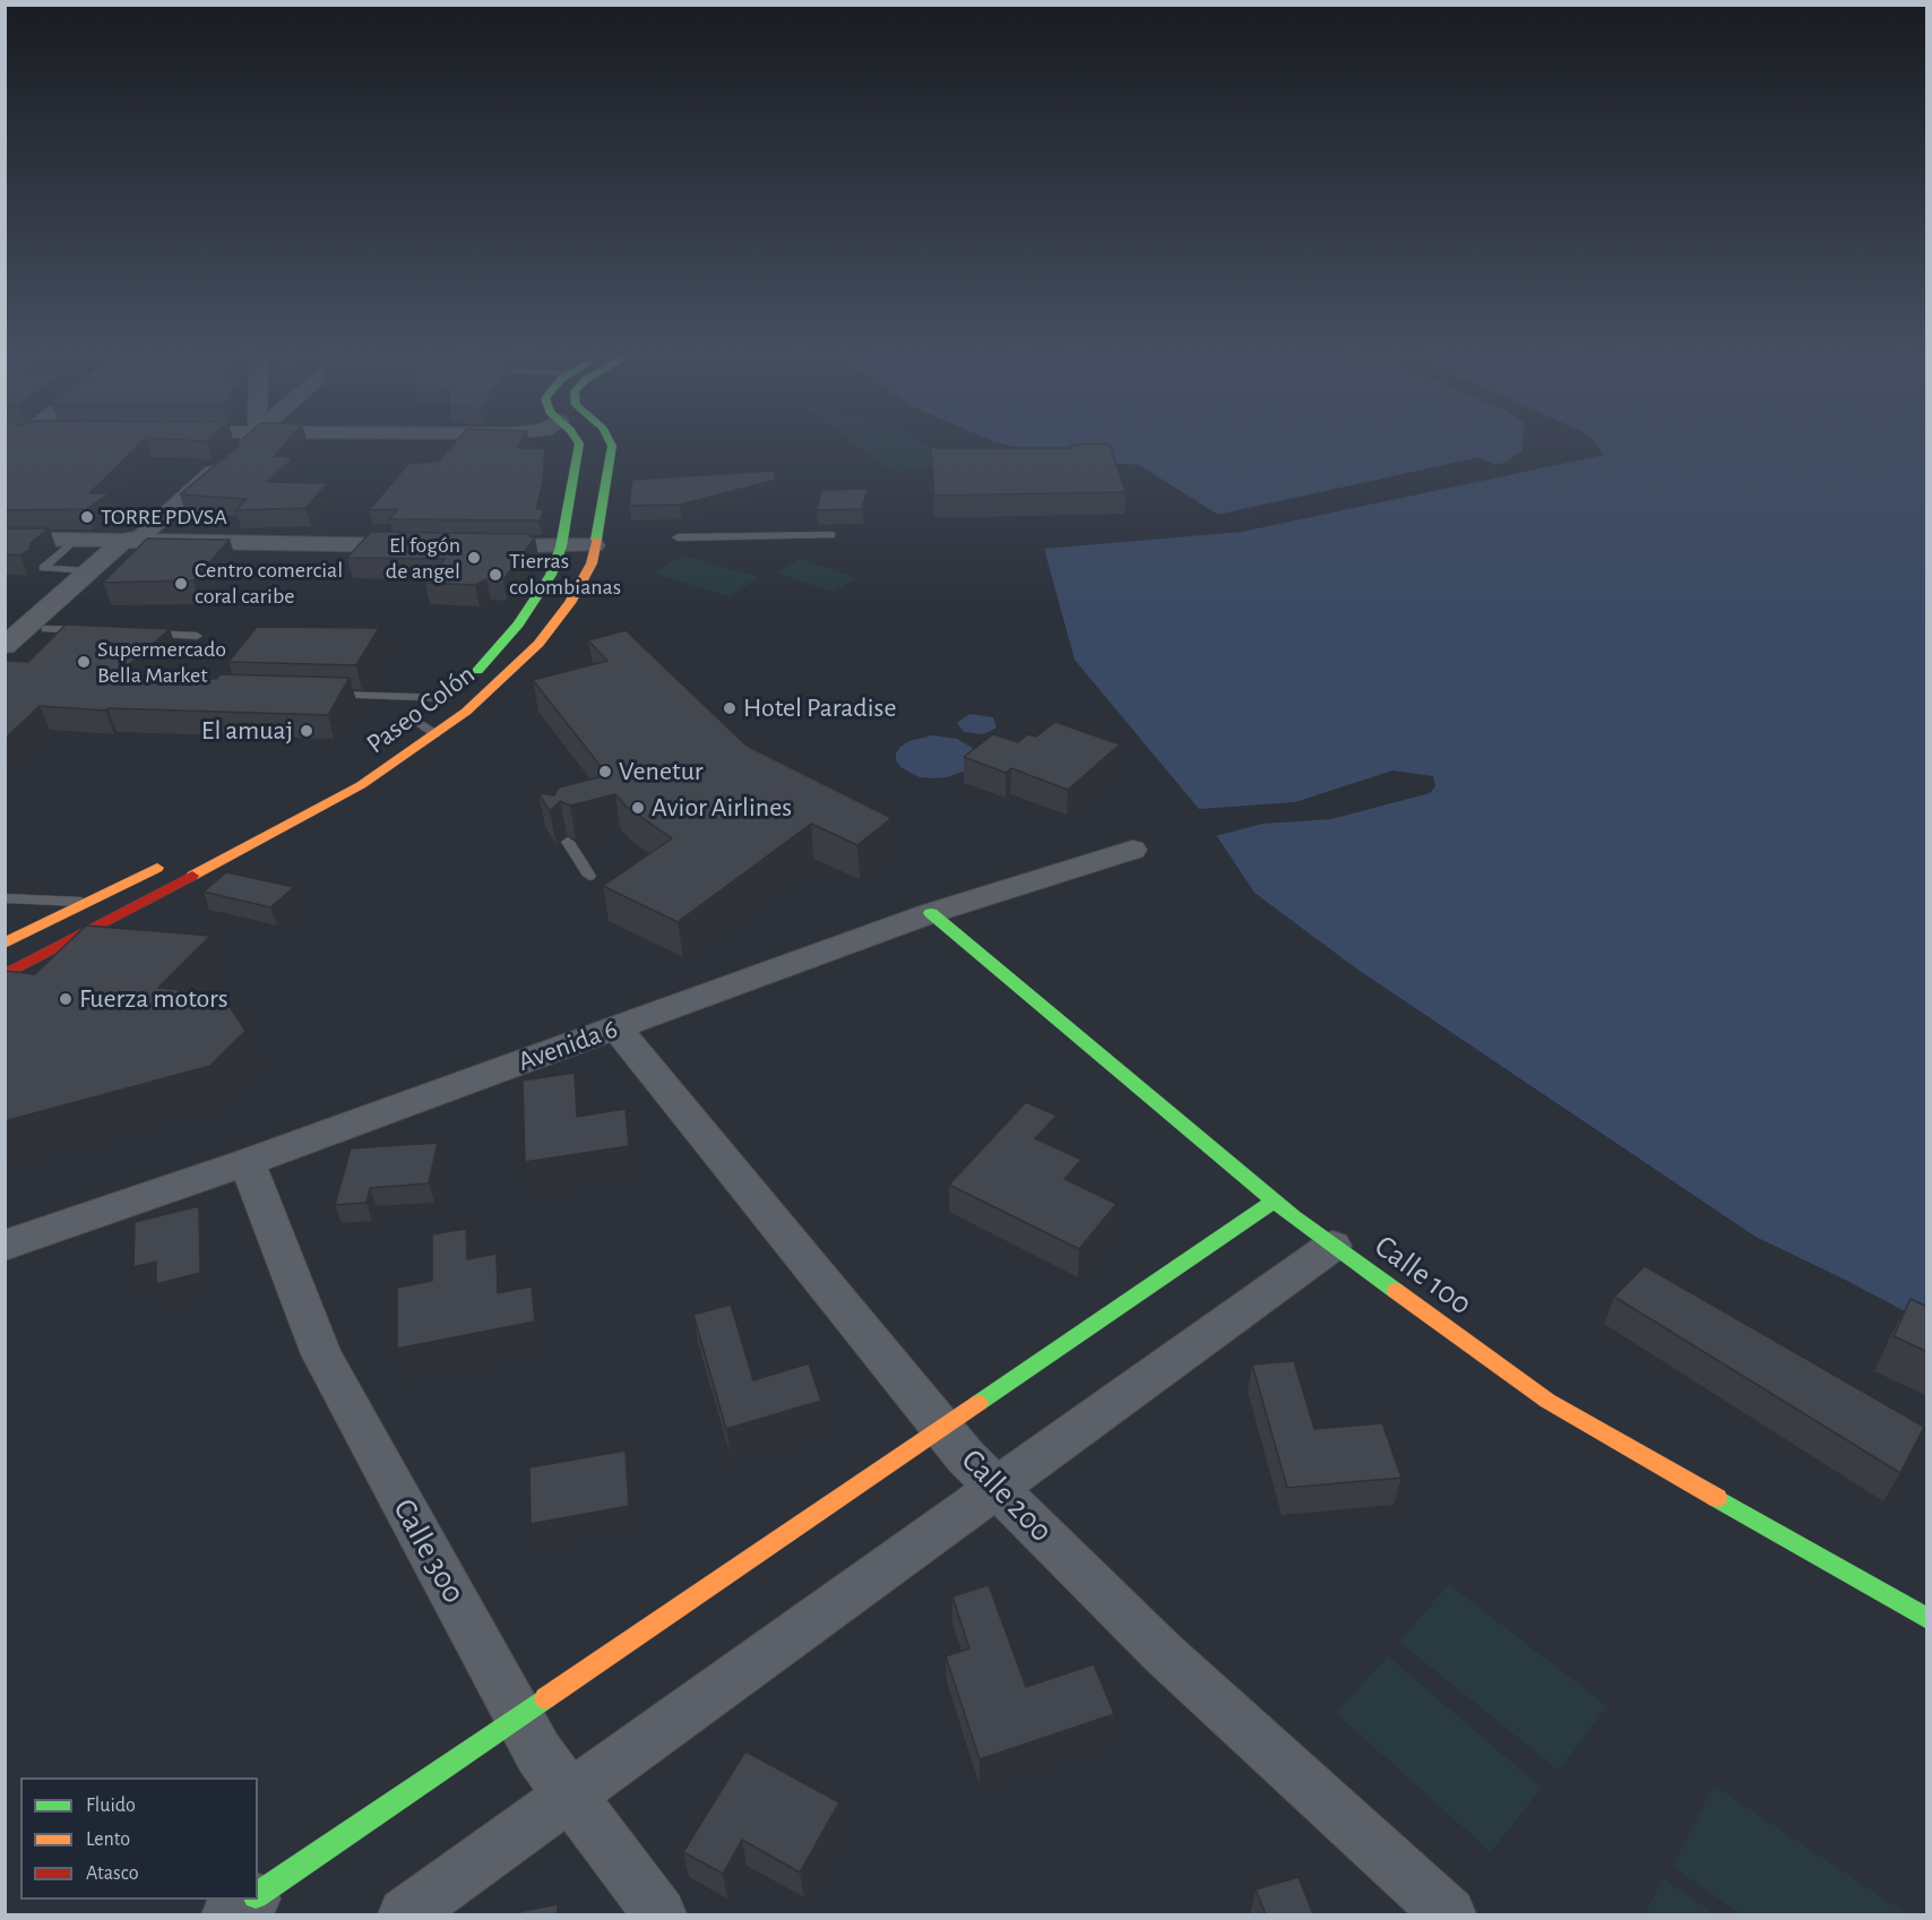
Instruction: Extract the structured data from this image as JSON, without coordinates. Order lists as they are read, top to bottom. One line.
{"streets":{"street":["Paseo Colón","Avenida 6","Calle 100","Calle 200","Calle 300"]},"crossings":[["Avenida 6","Calle 100"],["Avenida 6","Calle 200"],["Avenida 6","Calle 300"]],"places":["TORRE PDVSA","El fogón de angel","Tierras colombianas","Centro comercial coral caribe","Supermercado Bella Market","Hotel Paradise","El amuaj","Venetur","Avior Airlines","Fuerza motors"],"legend":["Fluido","Lento","Atasco"]}
